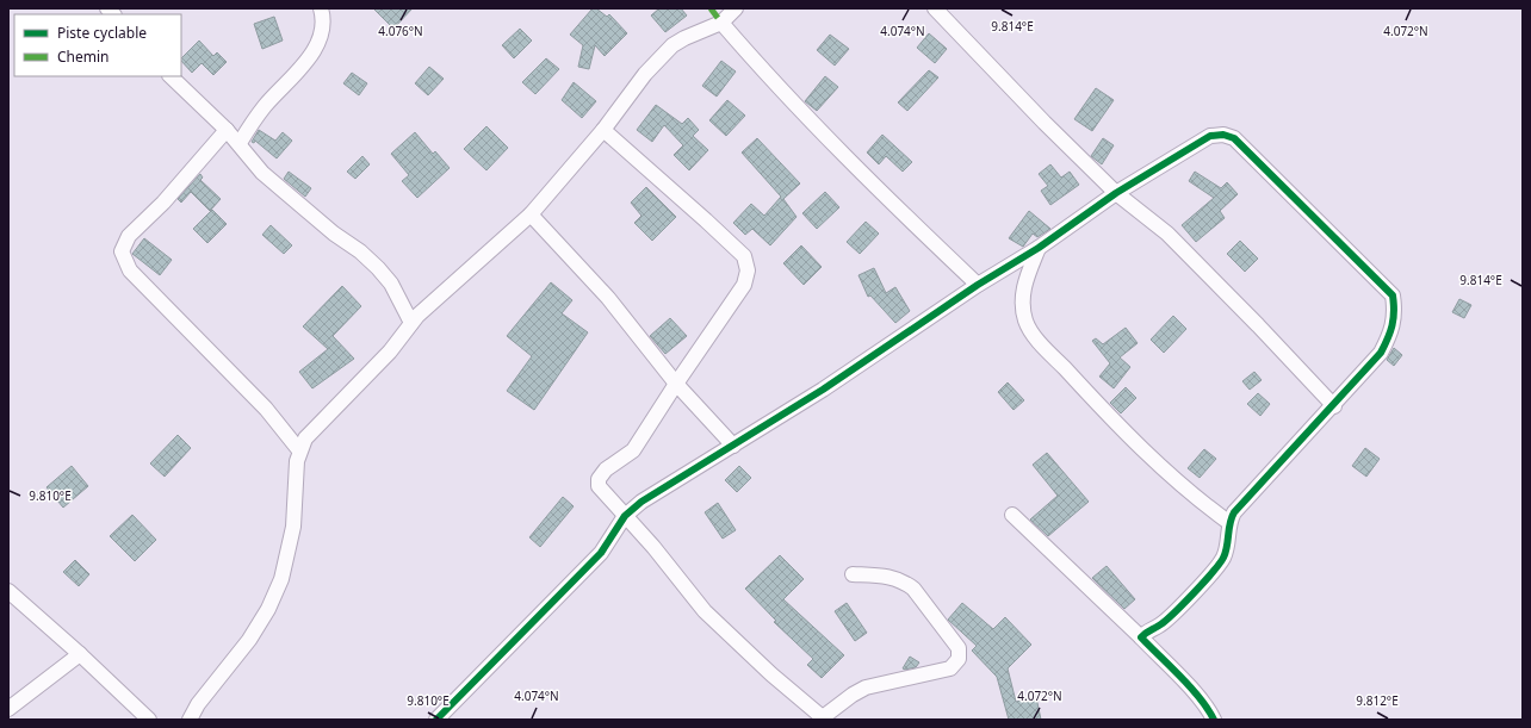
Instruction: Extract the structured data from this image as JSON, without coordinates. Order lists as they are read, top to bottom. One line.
{"legend":["Piste cyclable","Chemin"],"coordinates":["9.814°E","4.076°N","4.074°N","4.072°N","9.810°E","9.812°E"]}
